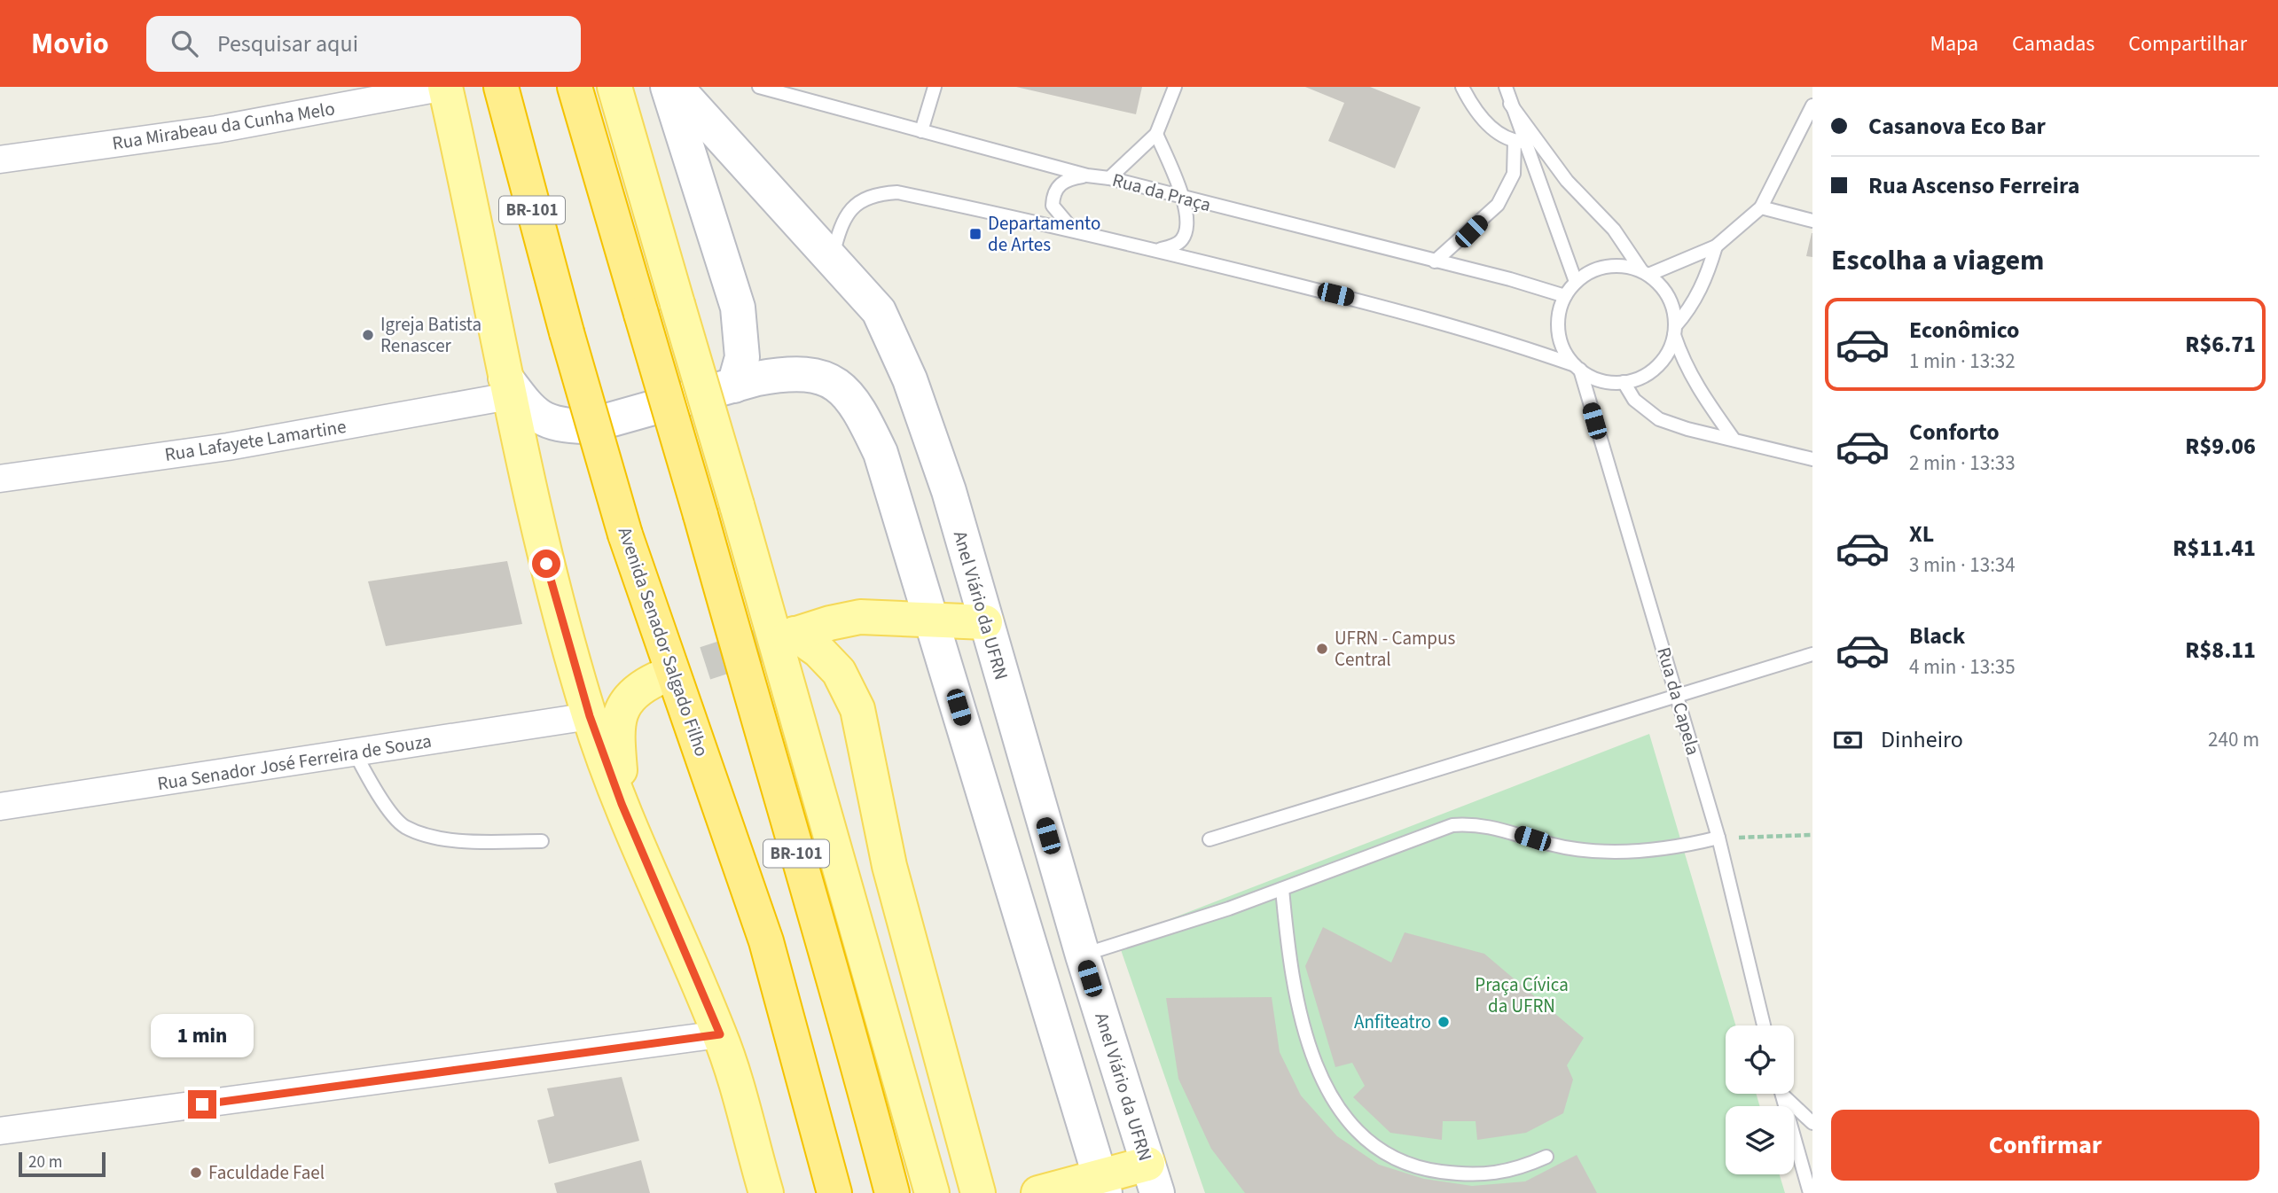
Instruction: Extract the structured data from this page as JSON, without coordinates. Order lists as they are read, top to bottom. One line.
{"streets":{"highway":["BR-101","Avenida Senador Salgado Filho"],"main road":["Anel Viário da UFRN"],"street":["Rua Mirabeau da Cunha Melo","Rua Lafayete Lamartine","Rua Senador José Ferreira de Souza"],"lane":["Rua da Praça","Rua da Capela"]},"crossings":[["Rua da Praça","Rua da Capela"]],"parks":["Praça Cívica da UFRN"],"places":{"transit":["Departamento de Artes"],"other":["Igreja Batista Renascer","UFRN - Campus Central","Anfiteatro","Faculdade Fael"]},"scale_bar":"20 m","page":{"header":"Movio","search":"Pesquisar aqui","nav":["Mapa","Camadas","Compartilhar"],"banner":["Casanova Eco Bar","Rua Ascenso Ferreira"],"heading":"Escolha a viagem","list":[{"name":"Econômico","note":"1 min · 13:32","value":"R$6.71"},{"name":"Conforto","note":"2 min · 13:33","value":"R$9.06"},{"name":"XL","note":"3 min · 13:34","value":"R$11.41"},{"name":"Black","note":"4 min · 13:35","value":"R$8.11"}],"pay":["Dinheiro","240 m"],"bubble":"1 min","buttons":"Confirmar","scale":"20 m"}}
